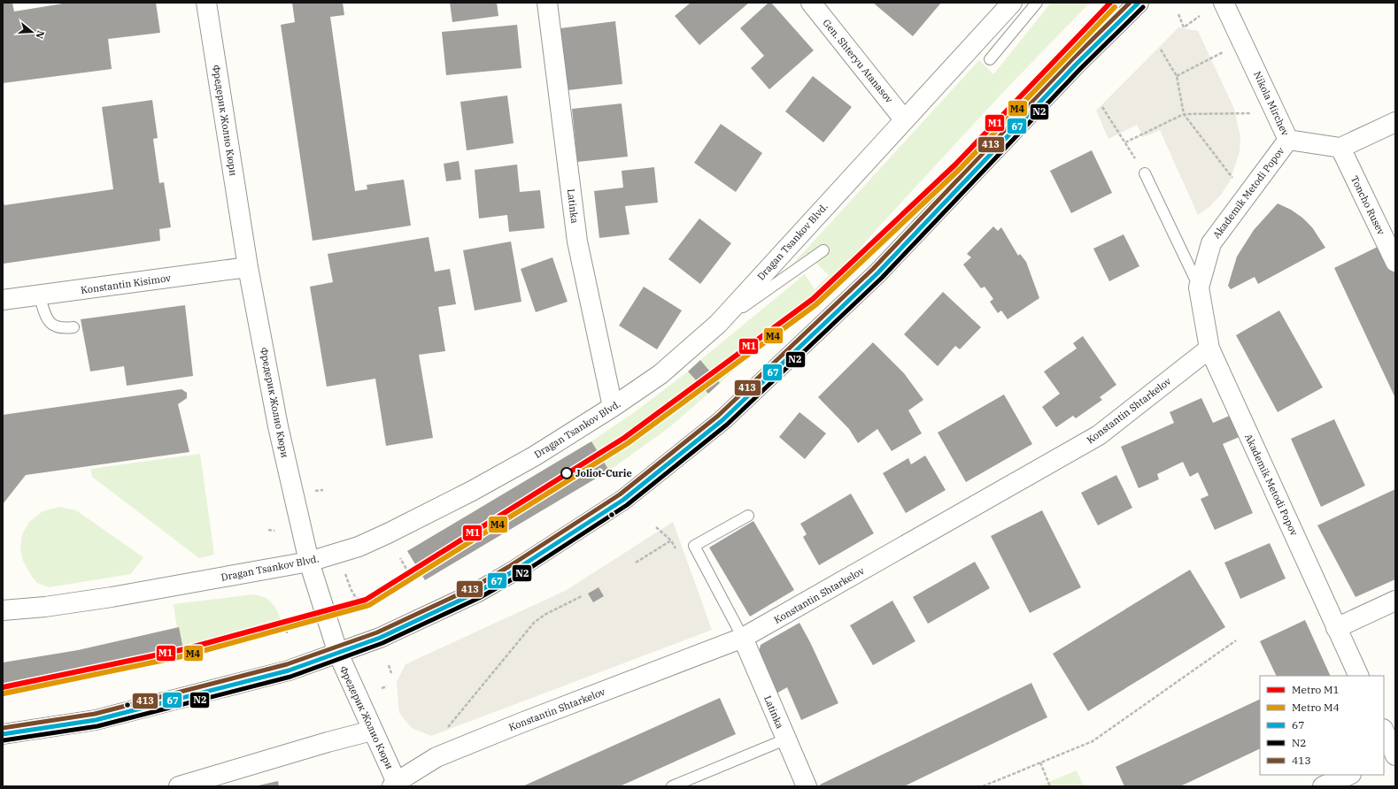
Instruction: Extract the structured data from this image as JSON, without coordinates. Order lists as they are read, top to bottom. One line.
{"streets":{"street":["Gen. Shteryu Atanasov","Nikola Mirchev","Фредерик Жолио Кюри","Akademik Metodi Popov","Toncho Rusev","Latinka","Dragan Tsankov Blvd.","Konstantin Kisimov","Konstantin Shtarkelov"]},"crossings":[["Gen. Shteryu Atanasov","Dragan Tsankov Blvd."],["Nikola Mirchev","Akademik Metodi Popov"],["Nikola Mirchev","Toncho Rusev"],["Фредерик Жолио Кюри","Dragan Tsankov Blvd."],["Фредерик Жолио Кюри","Konstantin Kisimov"],["Фредерик Жолио Кюри","Konstantin Shtarkelov"],["Akademik Metodi Popov","Konstantin Shtarkelov"],["Latinka","Dragan Tsankov Blvd."],["Latinka","Konstantin Shtarkelov"]],"places":["Joliot-Curie"],"lines":["metro line M1","transit line 67","transit line 413","metro line M4","transit line N2"],"legend":["Metro M1","Metro M4","67","N2","413"],"north":"right"}
